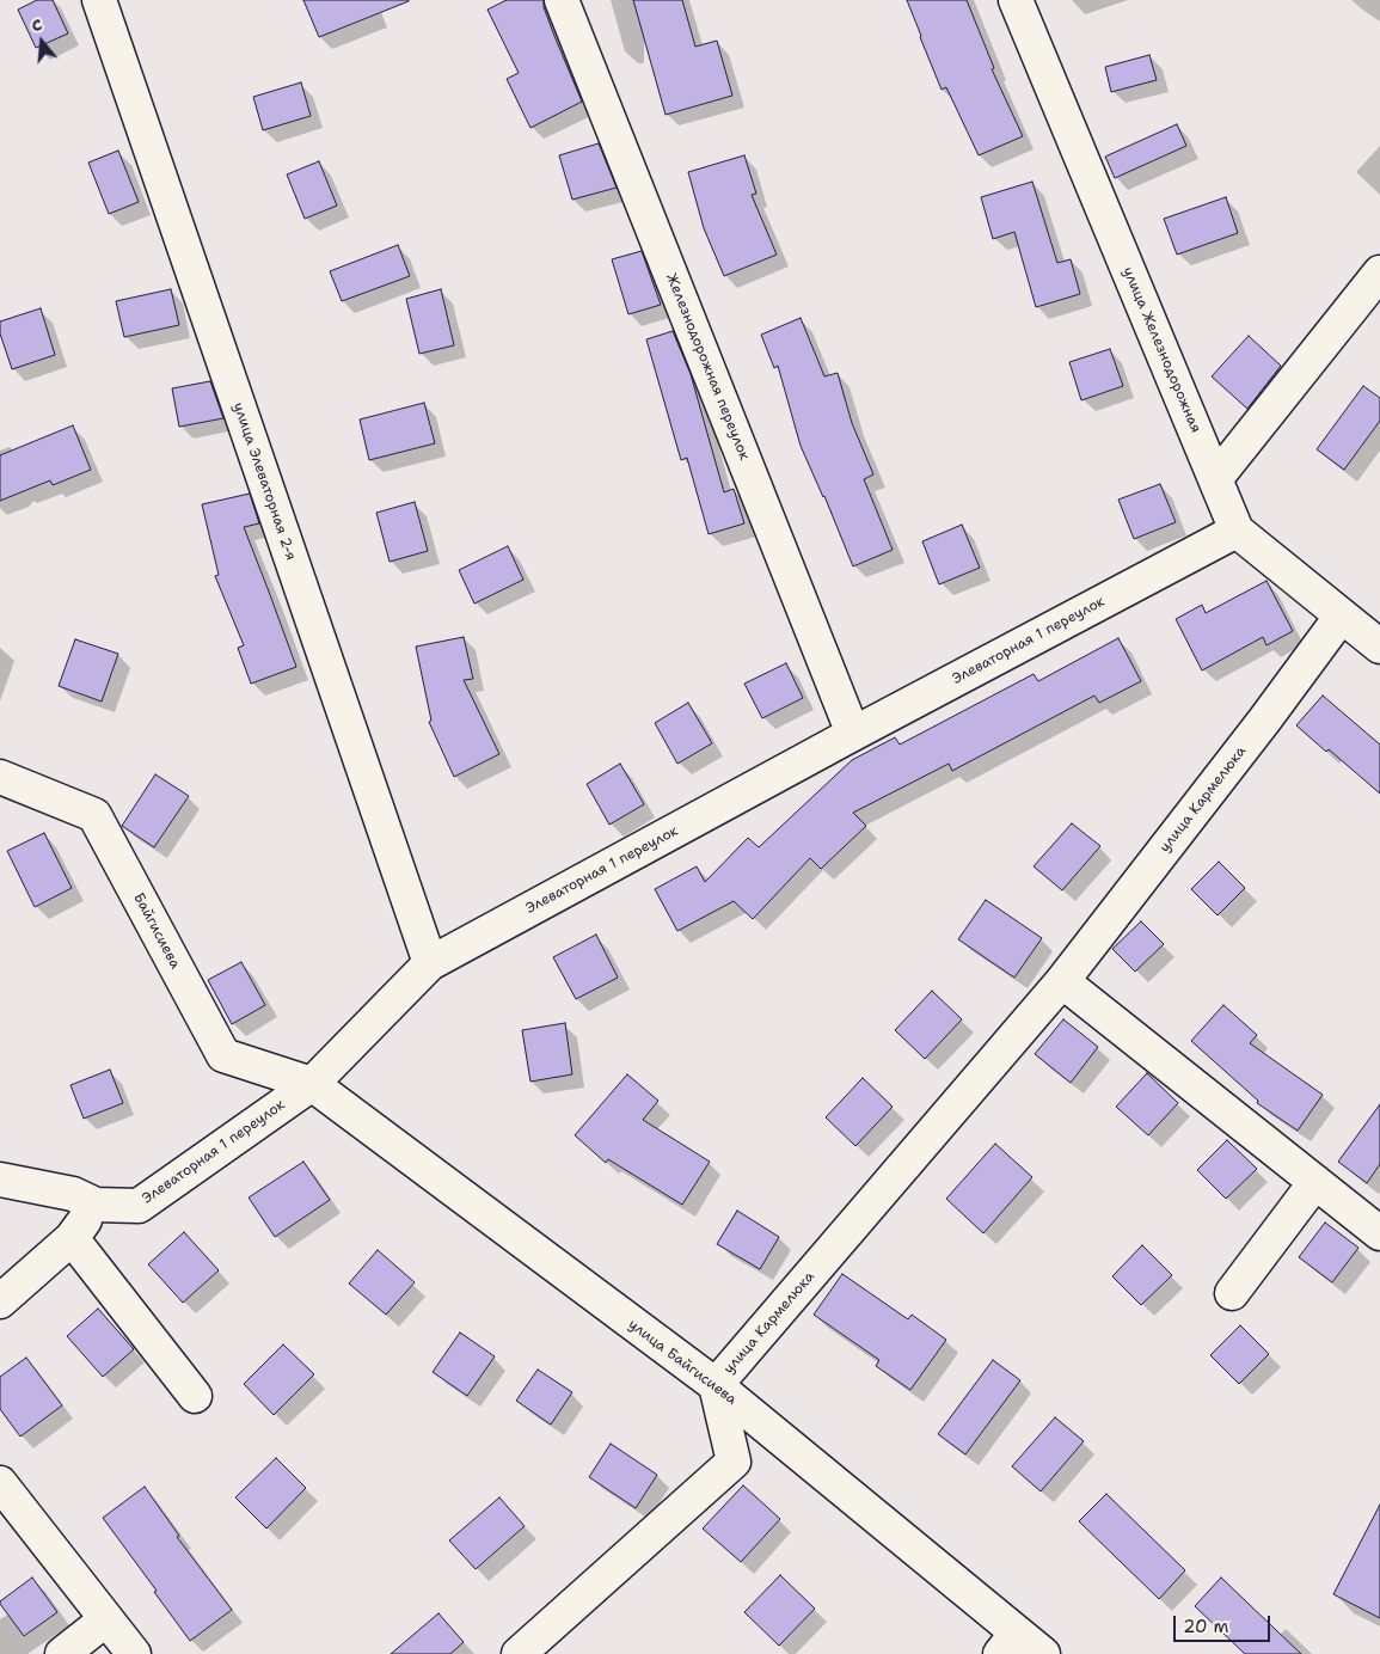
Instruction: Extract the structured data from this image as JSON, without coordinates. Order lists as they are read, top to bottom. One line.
{"streets":{"street":["улица Железнодорожная","Железнодорожная переулок","улица Элеваторная 2-я","Элеваторная 1 переулок","улица Кармелюка","Байгисиева","улица Байгисиева"]},"crossings":[["улица Железнодорожная","Элеваторная 1 переулок"],["улица Железнодорожная","улица Кармелюка"],["Железнодорожная переулок","Элеваторная 1 переулок"],["улица Элеваторная 2-я","Элеваторная 1 переулок"],["Элеваторная 1 переулок","Байгисиева"],["Элеваторная 1 переулок","улица Байгисиева"],["улица Кармелюка","улица Байгисиева"],["Байгисиева","улица Байгисиева"]],"scale_bar":"20 m","north":"top"}
